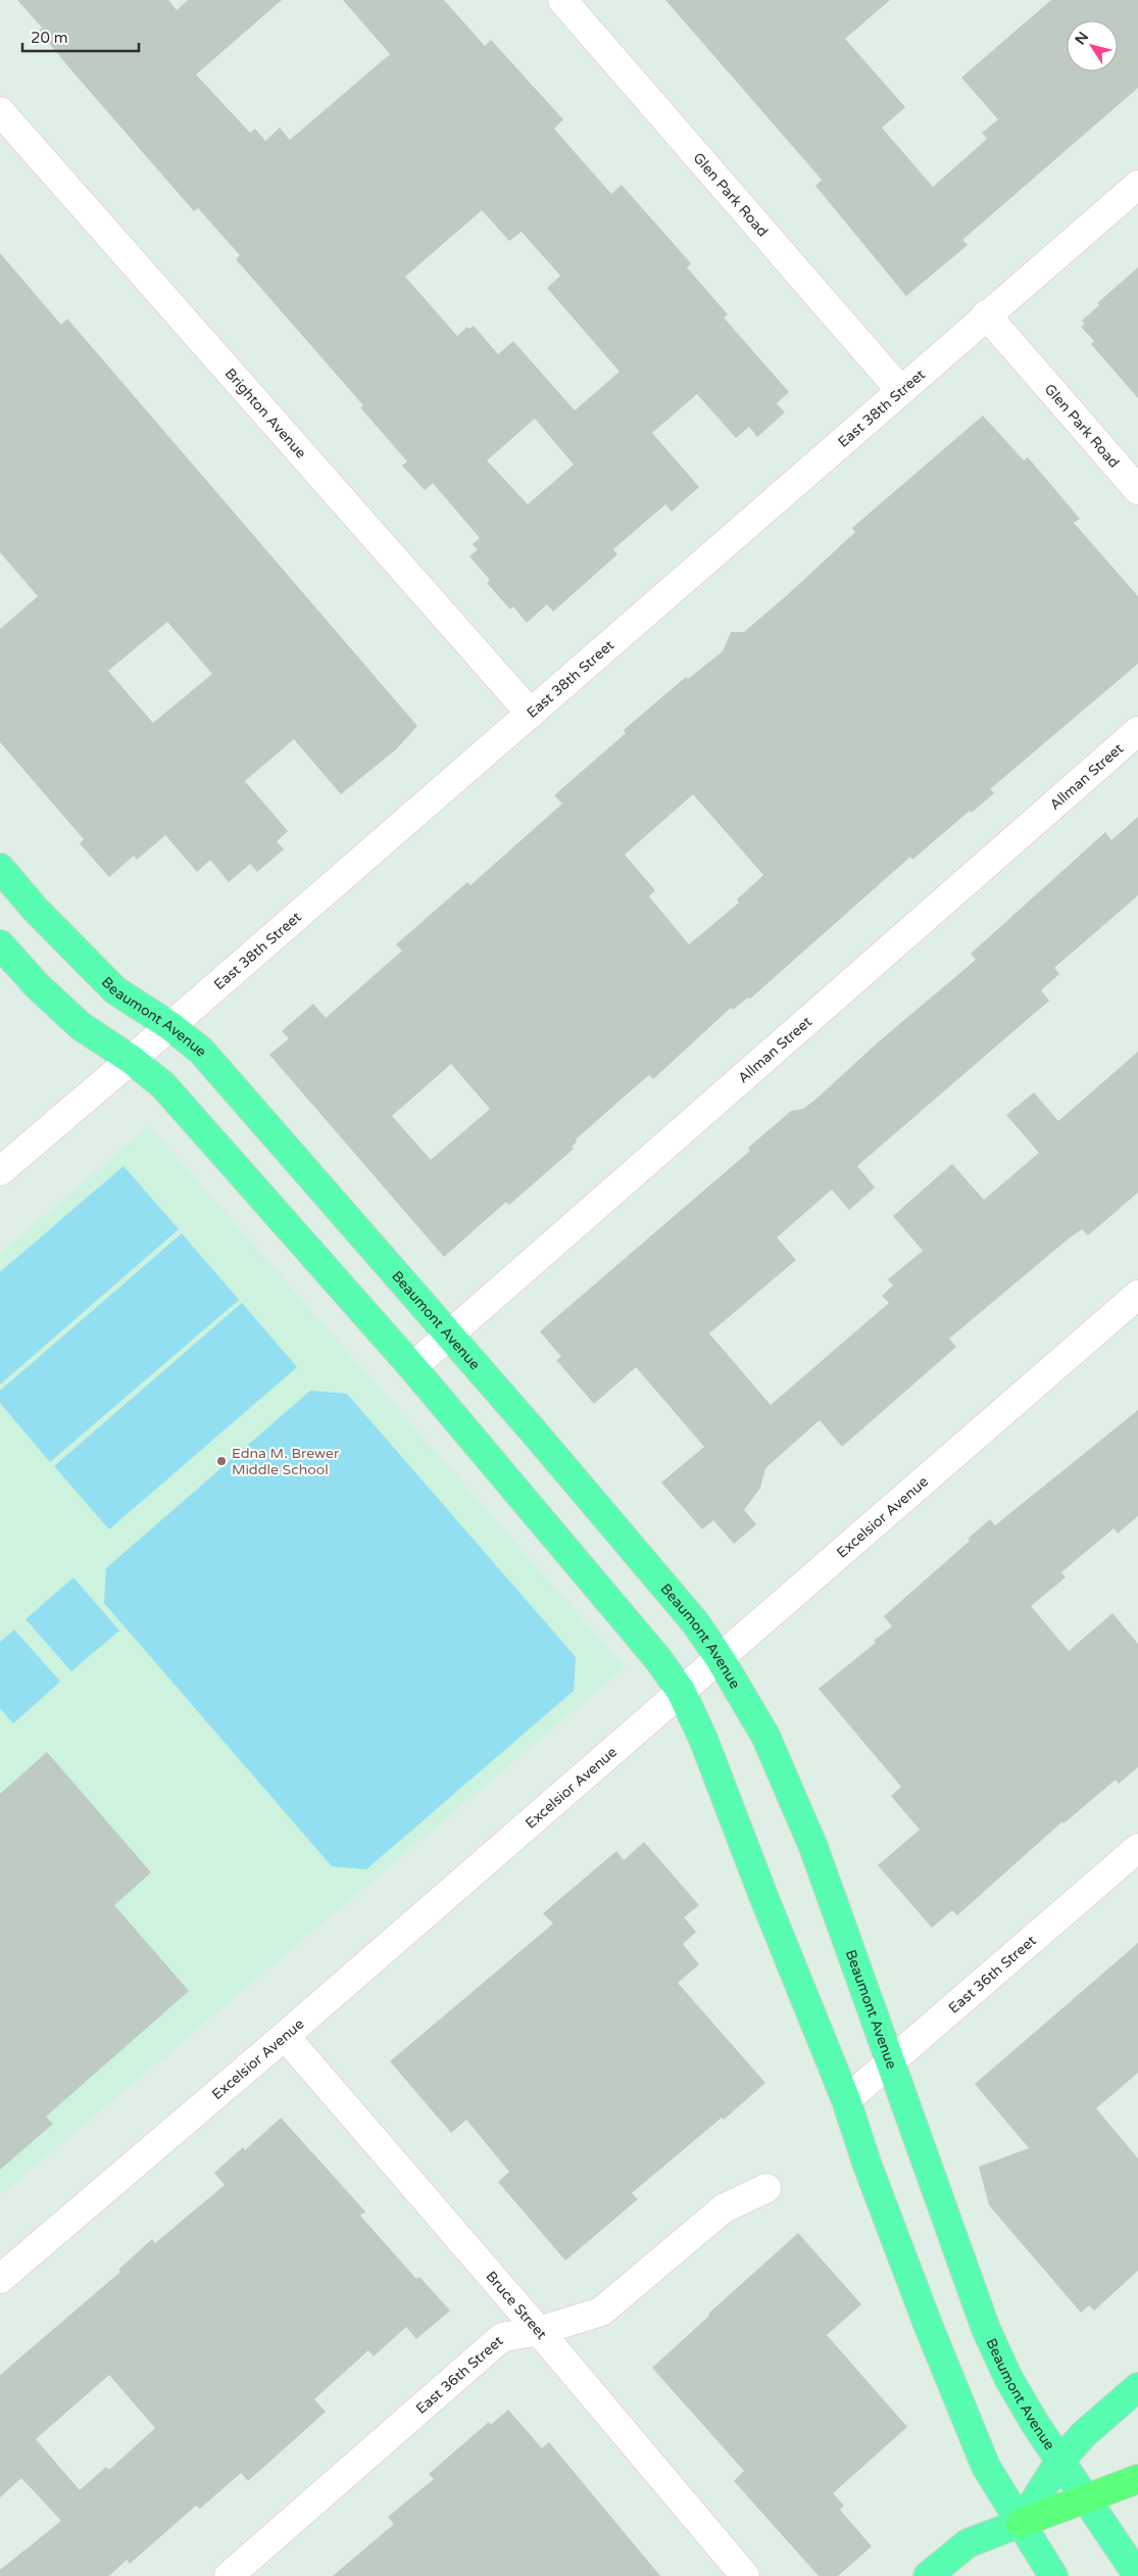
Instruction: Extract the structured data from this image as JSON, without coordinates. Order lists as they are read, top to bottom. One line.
{"streets":{"main road":["Beaumont Avenue"],"street":["Glen Park Road","East 38th Street","Brighton Avenue","Allman Street","Excelsior Avenue","East 36th Street","Bruce Street"]},"crossings":[["Glen Park Road","East 38th Street"],["East 38th Street","Brighton Avenue"],["East 38th Street","Beaumont Avenue"],["Allman Street","Beaumont Avenue"],["Beaumont Avenue","Excelsior Avenue"],["Beaumont Avenue","East 36th Street"],["Excelsior Avenue","Bruce Street"],["East 36th Street","Bruce Street"]],"places":["Edna M. Brewer Middle School"],"scale_bar":"20 m","north":"top left"}
